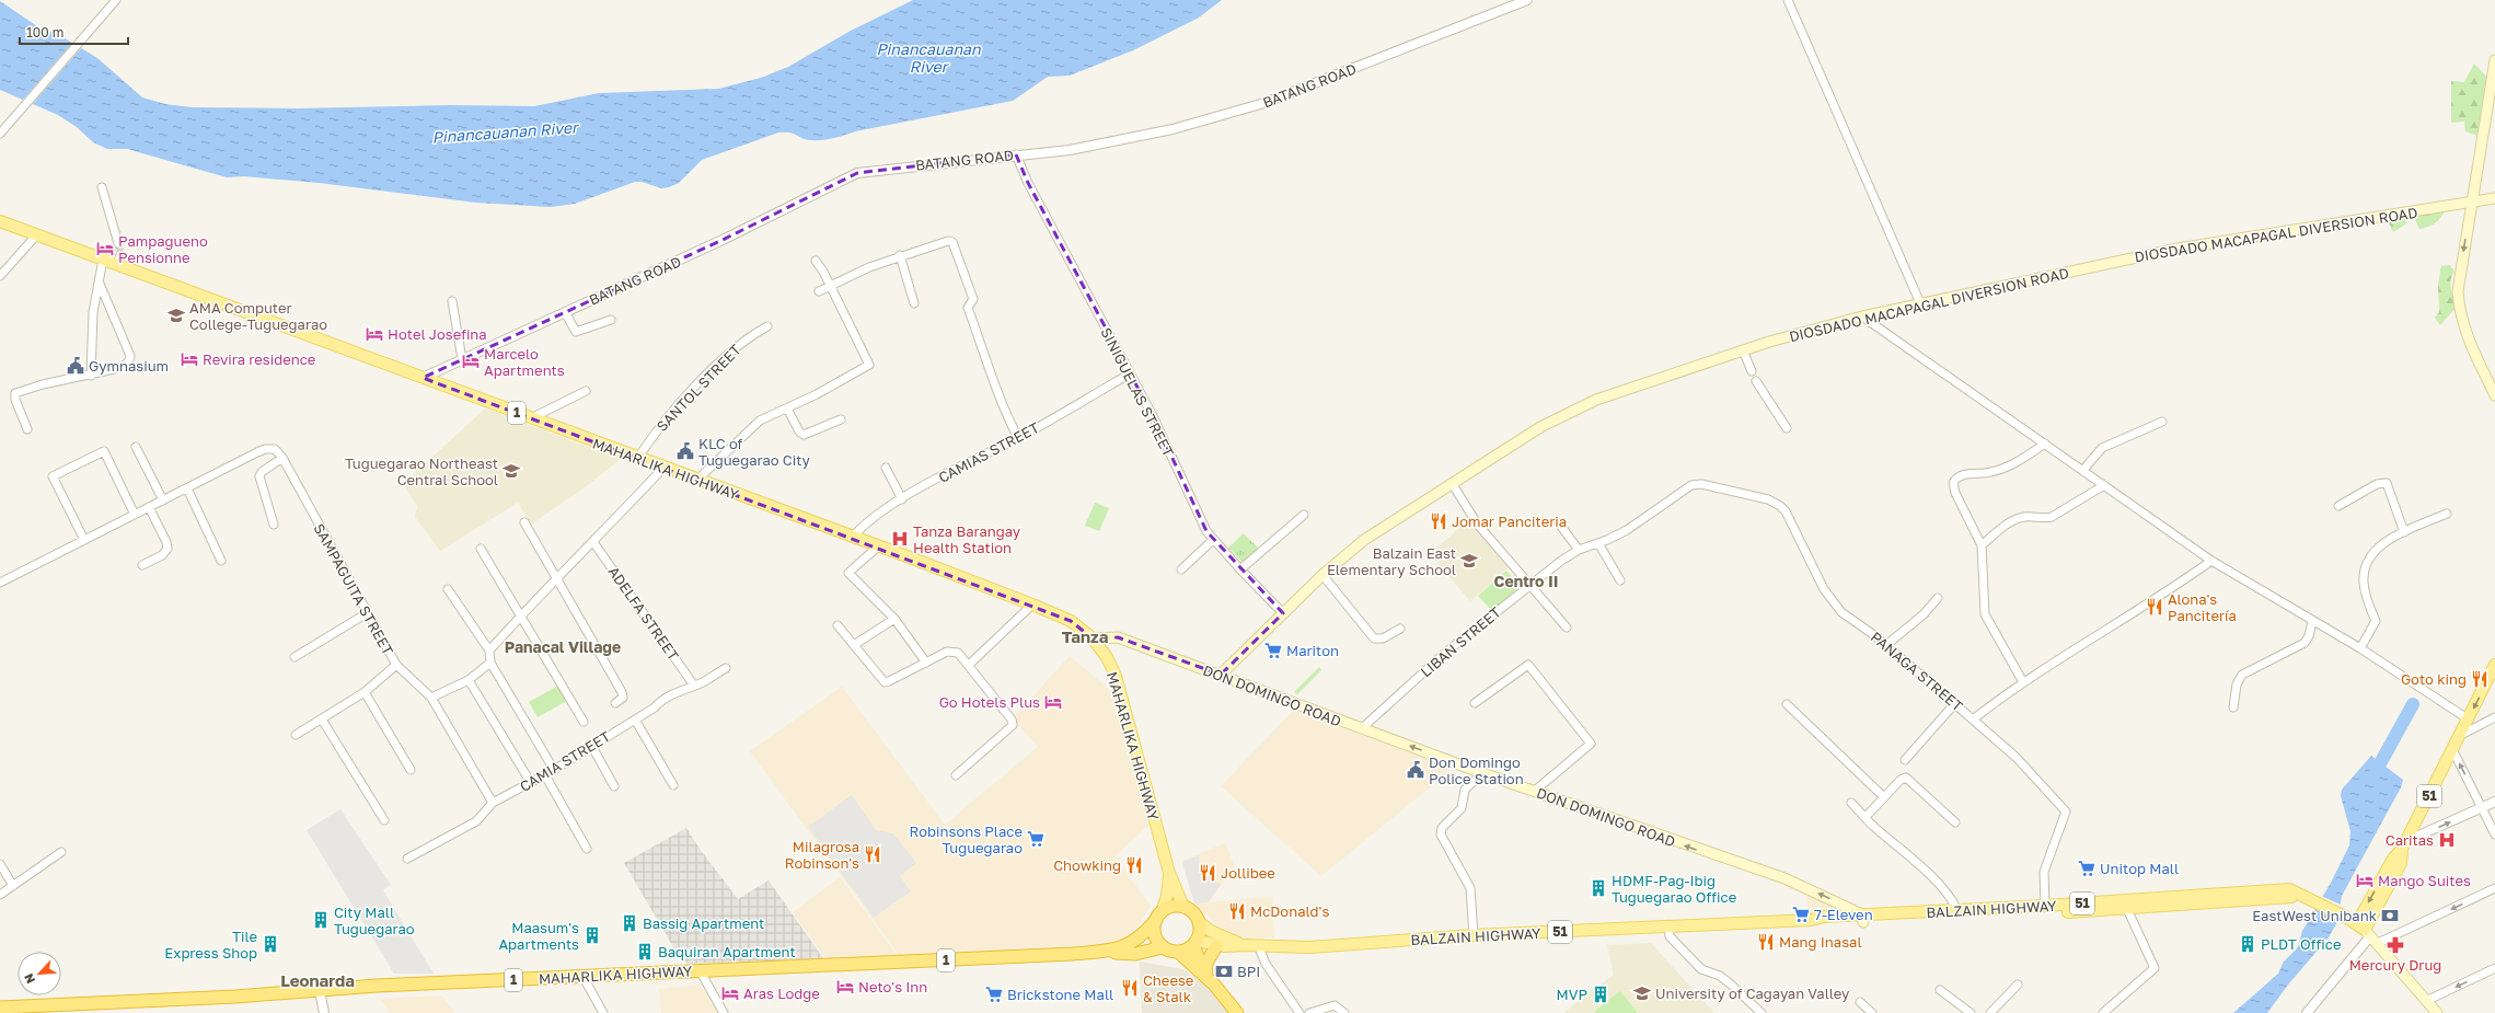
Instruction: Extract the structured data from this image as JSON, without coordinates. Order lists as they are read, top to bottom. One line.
{"streets":{"highway":["1","MAHARLIKA HIGHWAY"],"main road":["DIOSDADO MACAPAGAL DIVERSION ROAD","DON DOMINGO ROAD","51","BALZAIN HIGHWAY"],"street":["BATANG ROAD","SANTOL STREET","SINIGUELAS STREET","CAMIAS STREET","SAMPAGUITA STREET","ADELFA STREET","LIBAN STREET","PANAGA STREET","CAMIA STREET"]},"crossings":[["BATANG ROAD","SINIGUELAS STREET"],["BATANG ROAD","MAHARLIKA HIGHWAY"],["DIOSDADO MACAPAGAL DIVERSION ROAD","SINIGUELAS STREET"],["DIOSDADO MACAPAGAL DIVERSION ROAD","DON DOMINGO ROAD"],["SANTOL STREET","MAHARLIKA HIGHWAY"],["SINIGUELAS STREET","CAMIAS STREET"],["1","MAHARLIKA HIGHWAY"],["1","51"],["CAMIAS STREET","MAHARLIKA HIGHWAY"],["MAHARLIKA HIGHWAY","DON DOMINGO ROAD"],["MAHARLIKA HIGHWAY","51"],["SAMPAGUITA STREET","CAMIA STREET"],["ADELFA STREET","CAMIA STREET"],["LIBAN STREET","PANAGA STREET"],["LIBAN STREET","DON DOMINGO ROAD"],["PANAGA STREET","BALZAIN HIGHWAY"],["DON DOMINGO ROAD","BALZAIN HIGHWAY"],["51","BALZAIN HIGHWAY"]],"one_way":["DON DOMINGO ROAD"],"districts":["Centro II","Tanza","Panacal Village","Leonarda"],"water":["Pinancauanan River"],"places":{"hotel":["Pampagueno Pensionne","Hotel Josefina","Revira residence","Marcelo Apartments","Go Hotels Plus","Mango Suites","Neto's Inn","Aras Lodge"],"school or university":["AMA Computer College-Tuguegarao","Tuguegarao Northeast Central School","Balzain East Elementary School","University of Cagayan Valley"],"public building":["Gymnasium","KLC of Tuguegarao City","Don Domingo Police Station"],"restaurant":["Jomar Panciteria","Alona's Pancitería","Goto king","Milagrosa Robinson's","Chowking","Jollibee","McDonald's","Mang Inasal","Cheese & Stalk"],"hospital":["Tanza Barangay Health Station","Caritas"],"supermarket":["Mariton","Robinsons Place Tuguegarao","Unitop Mall","7-Eleven","Brickstone Mall"],"building":["HDMF-Pag-Ibig Tuguegarao Office","City Mall Tuguegarao","Bassig Apartment","Maasum's Apartments","Tile Express Shop","PLDT Office","Baquiran Apartment","MVP"],"bank":["EastWest Unibank","BPI"],"pharmacy":["Mercury Drug"]},"scale_bar":"100 m","north":"bottom left"}
